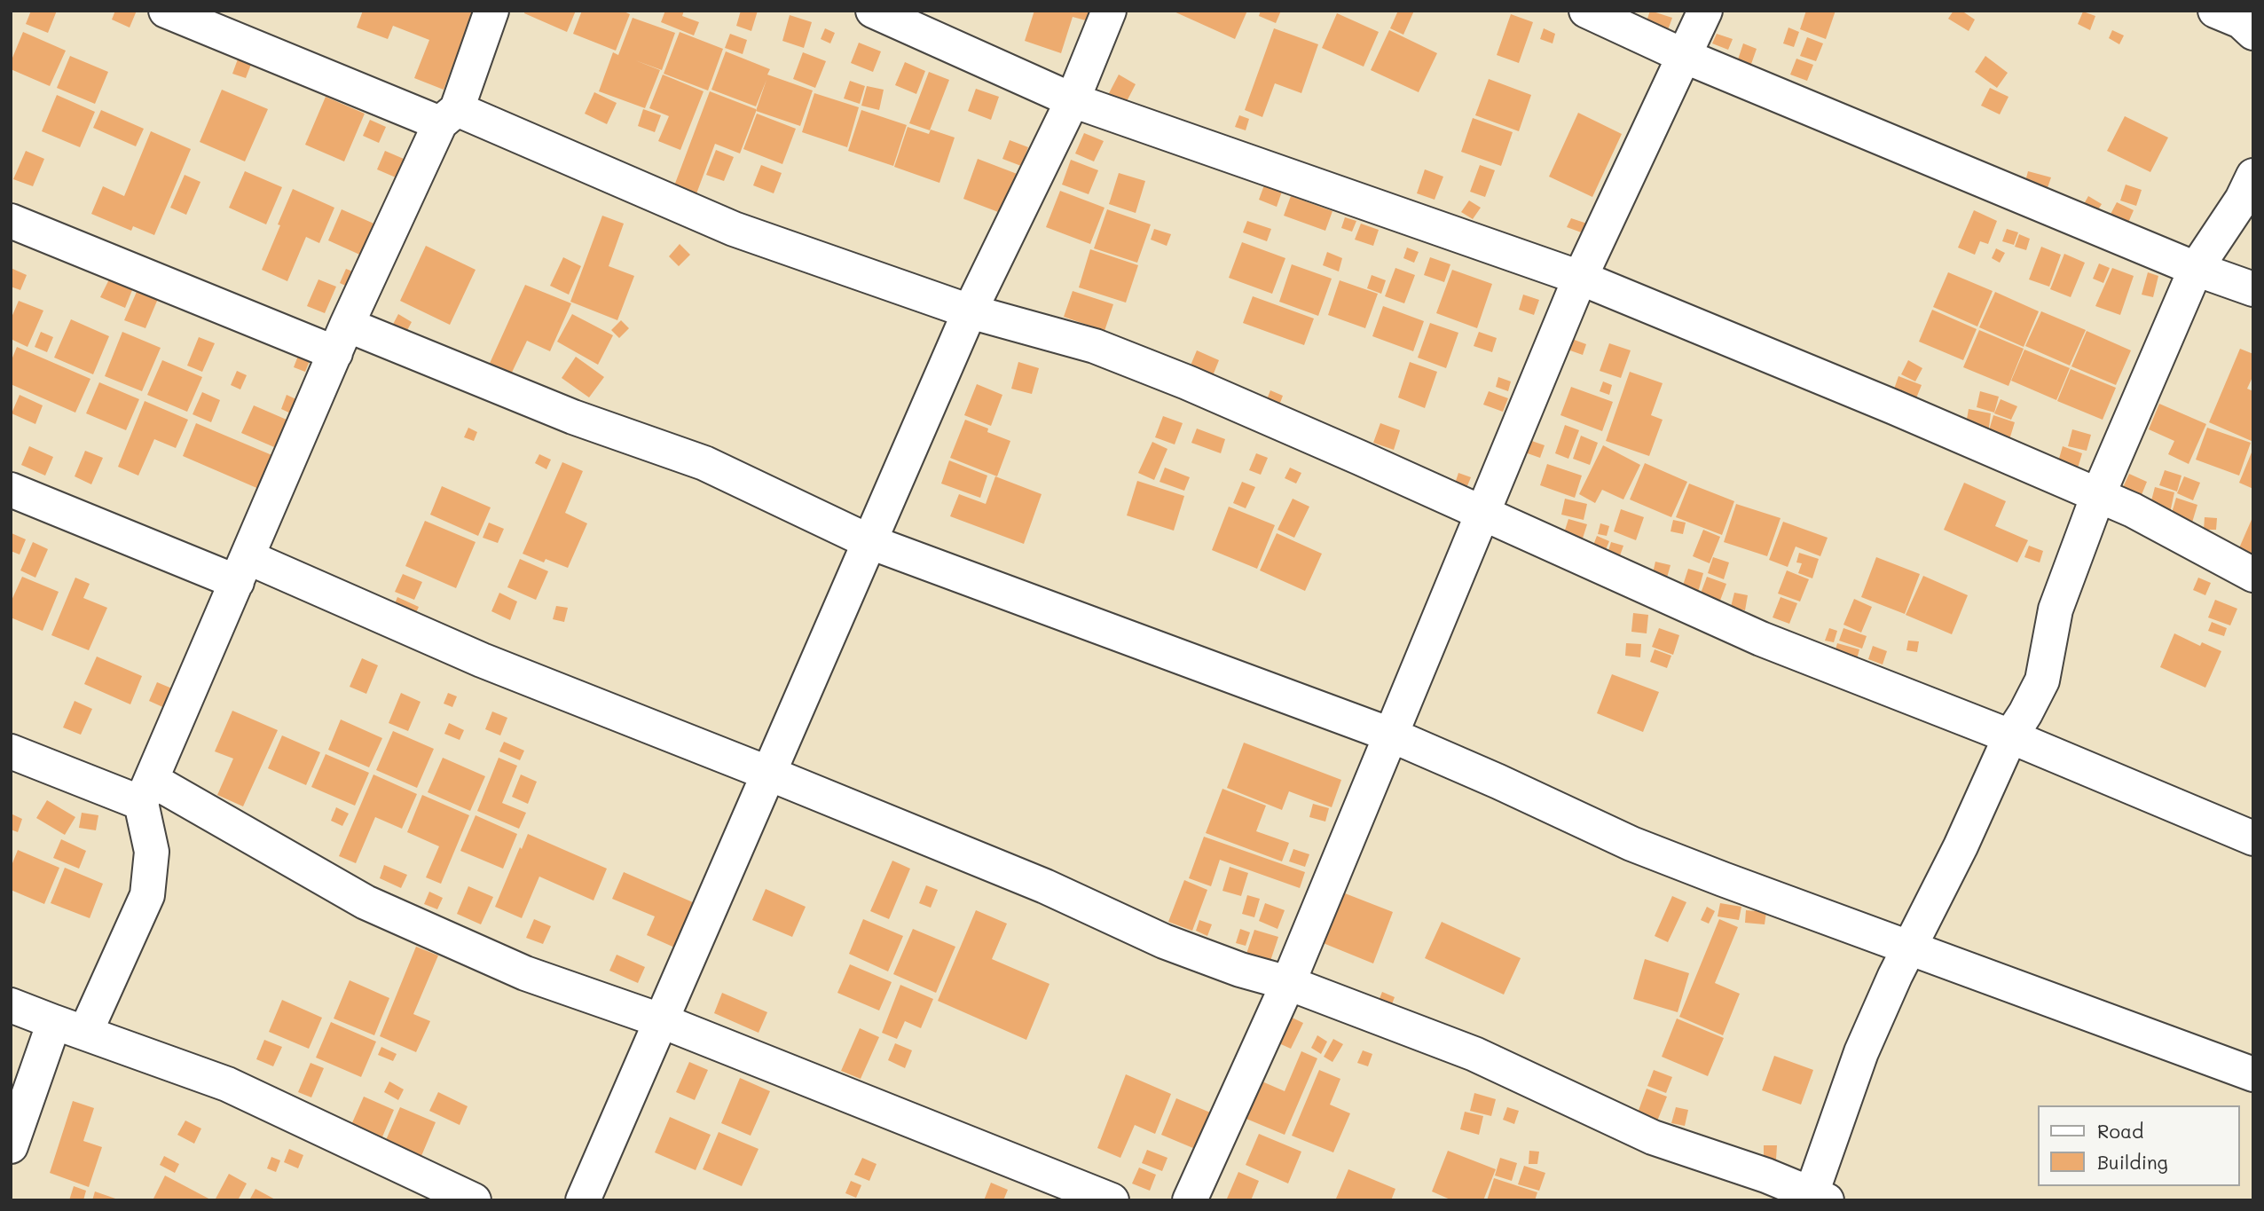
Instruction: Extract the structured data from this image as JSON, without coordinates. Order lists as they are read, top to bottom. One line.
{"legend":["Road","Building"]}
